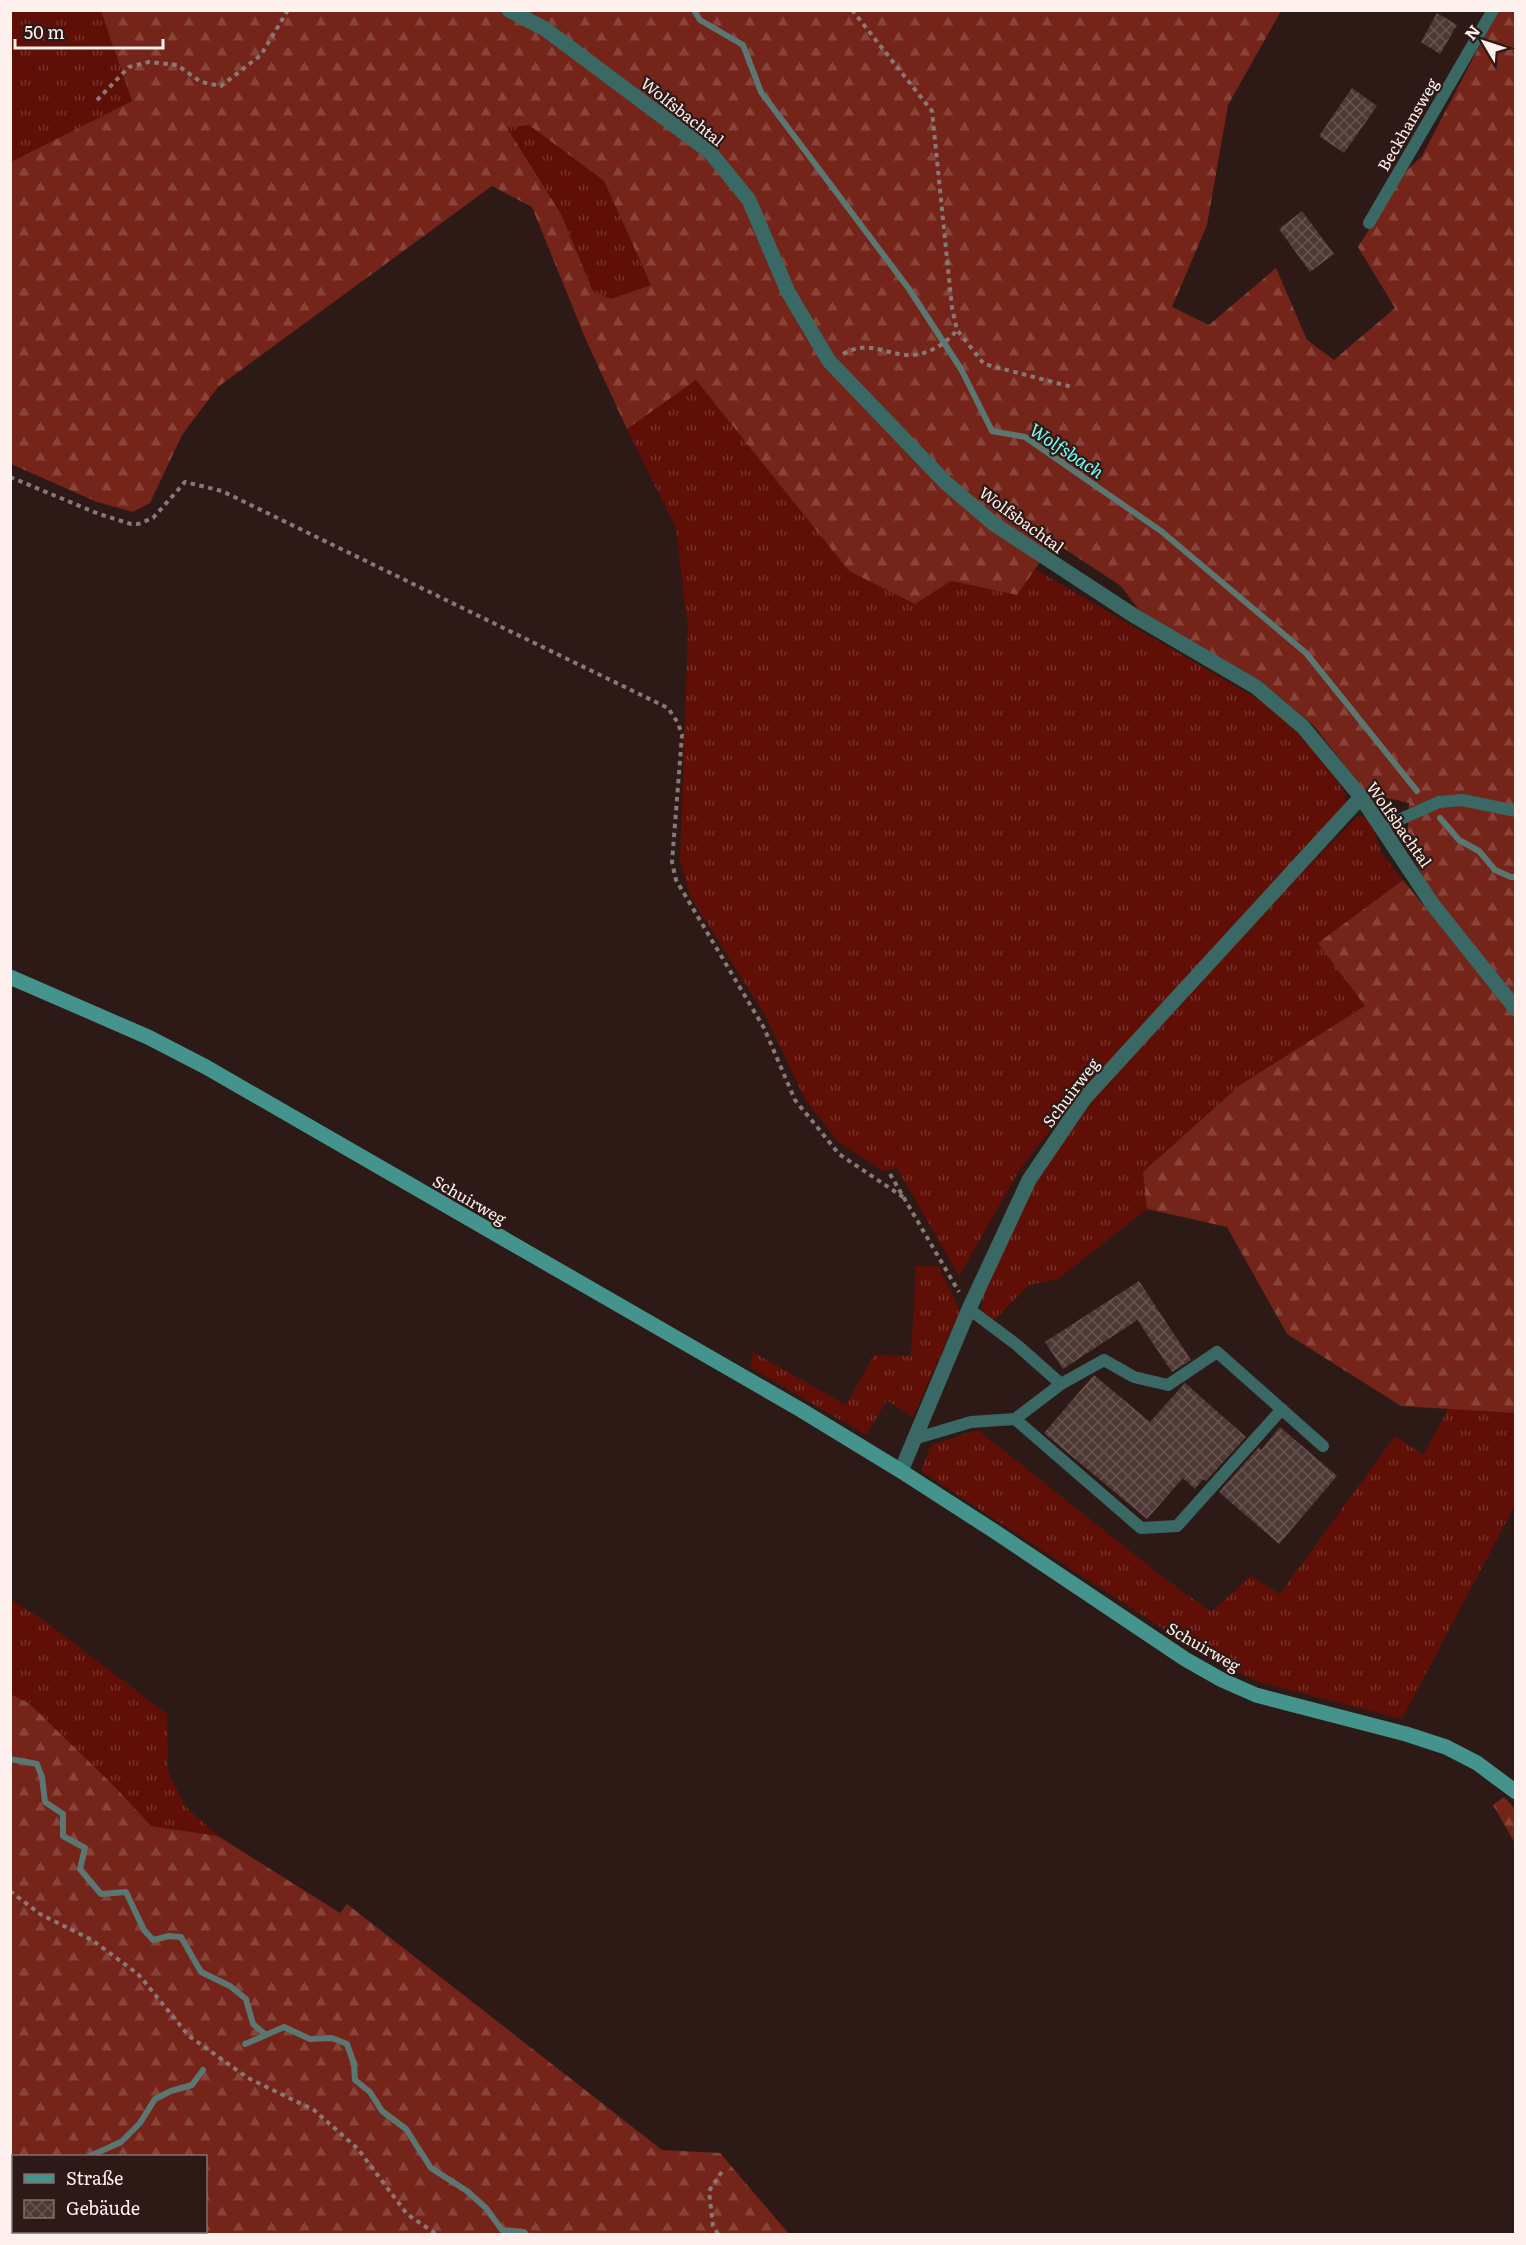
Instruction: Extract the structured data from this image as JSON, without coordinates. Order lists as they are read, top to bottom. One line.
{"streets":{"main road":["Schuirweg"],"street":["Wolfsbachtal"],"lane":["Beckhansweg"]},"crossings":[["Wolfsbachtal","Schuirweg"]],"water":["Wolfsbach"],"legend":["Straße","Gebäude"],"scale_bar":"50 m","north":"top left"}
